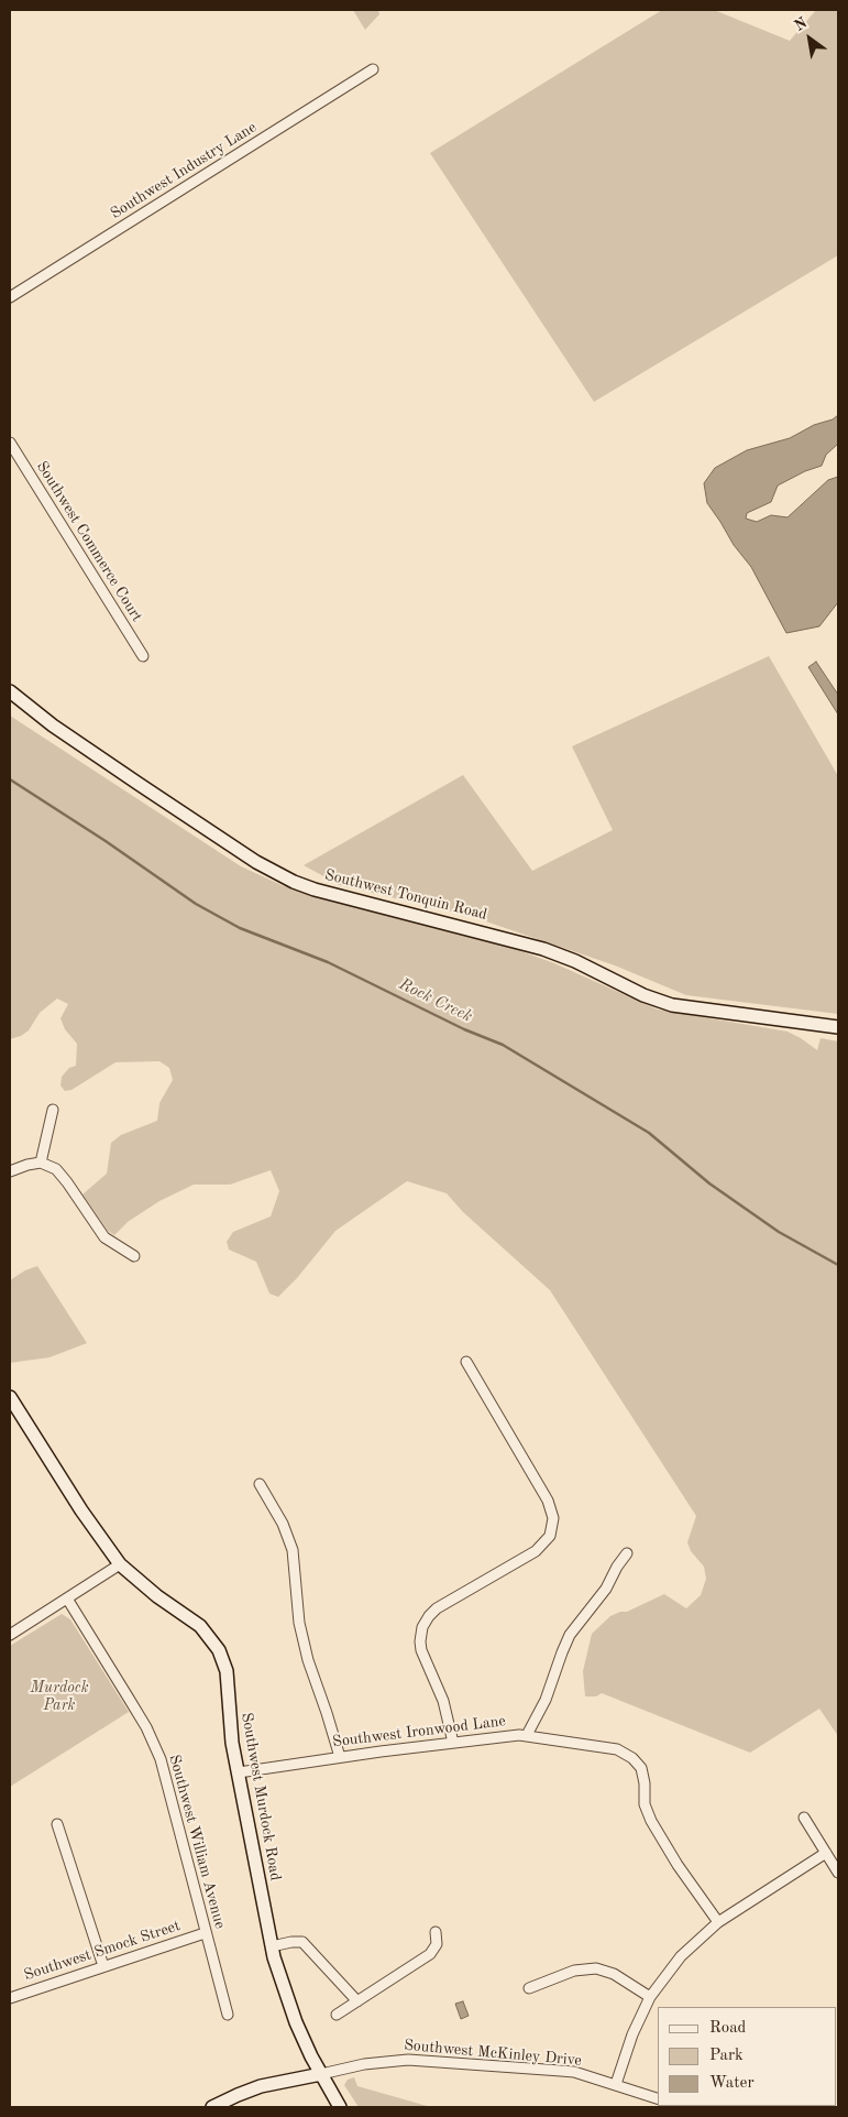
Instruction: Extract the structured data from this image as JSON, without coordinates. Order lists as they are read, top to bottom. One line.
{"streets":{"main road":["Southwest Tonquin Road","Southwest Murdock Road"],"street":["Southwest Industry Lane","Southwest Commerce Court","Southwest Ironwood Lane","Southwest William Avenue","Southwest Smock Street","Southwest McKinley Drive"]},"crossings":[["Southwest Ironwood Lane","Southwest Murdock Road"],["Southwest Murdock Road","Southwest McKinley Drive"],["Southwest William Avenue","Southwest Smock Street"]],"water":["Rock Creek"],"parks":["Murdock Park"],"legend":["Road","Park","Water"],"north":"top left"}
